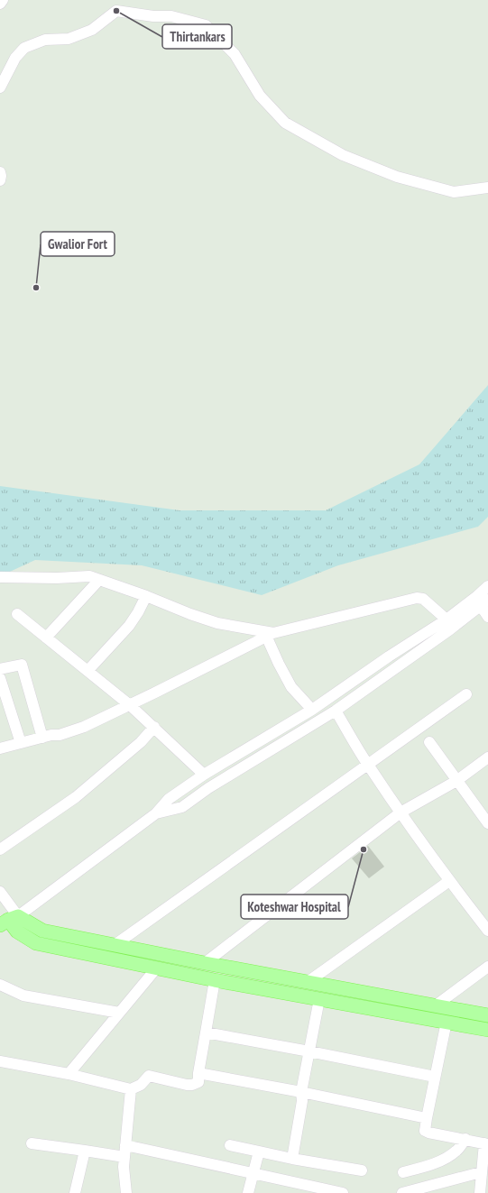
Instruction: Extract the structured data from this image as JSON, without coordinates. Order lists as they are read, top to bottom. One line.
{"places":["Thirtankars","Gwalior Fort","Koteshwar Hospital"]}
